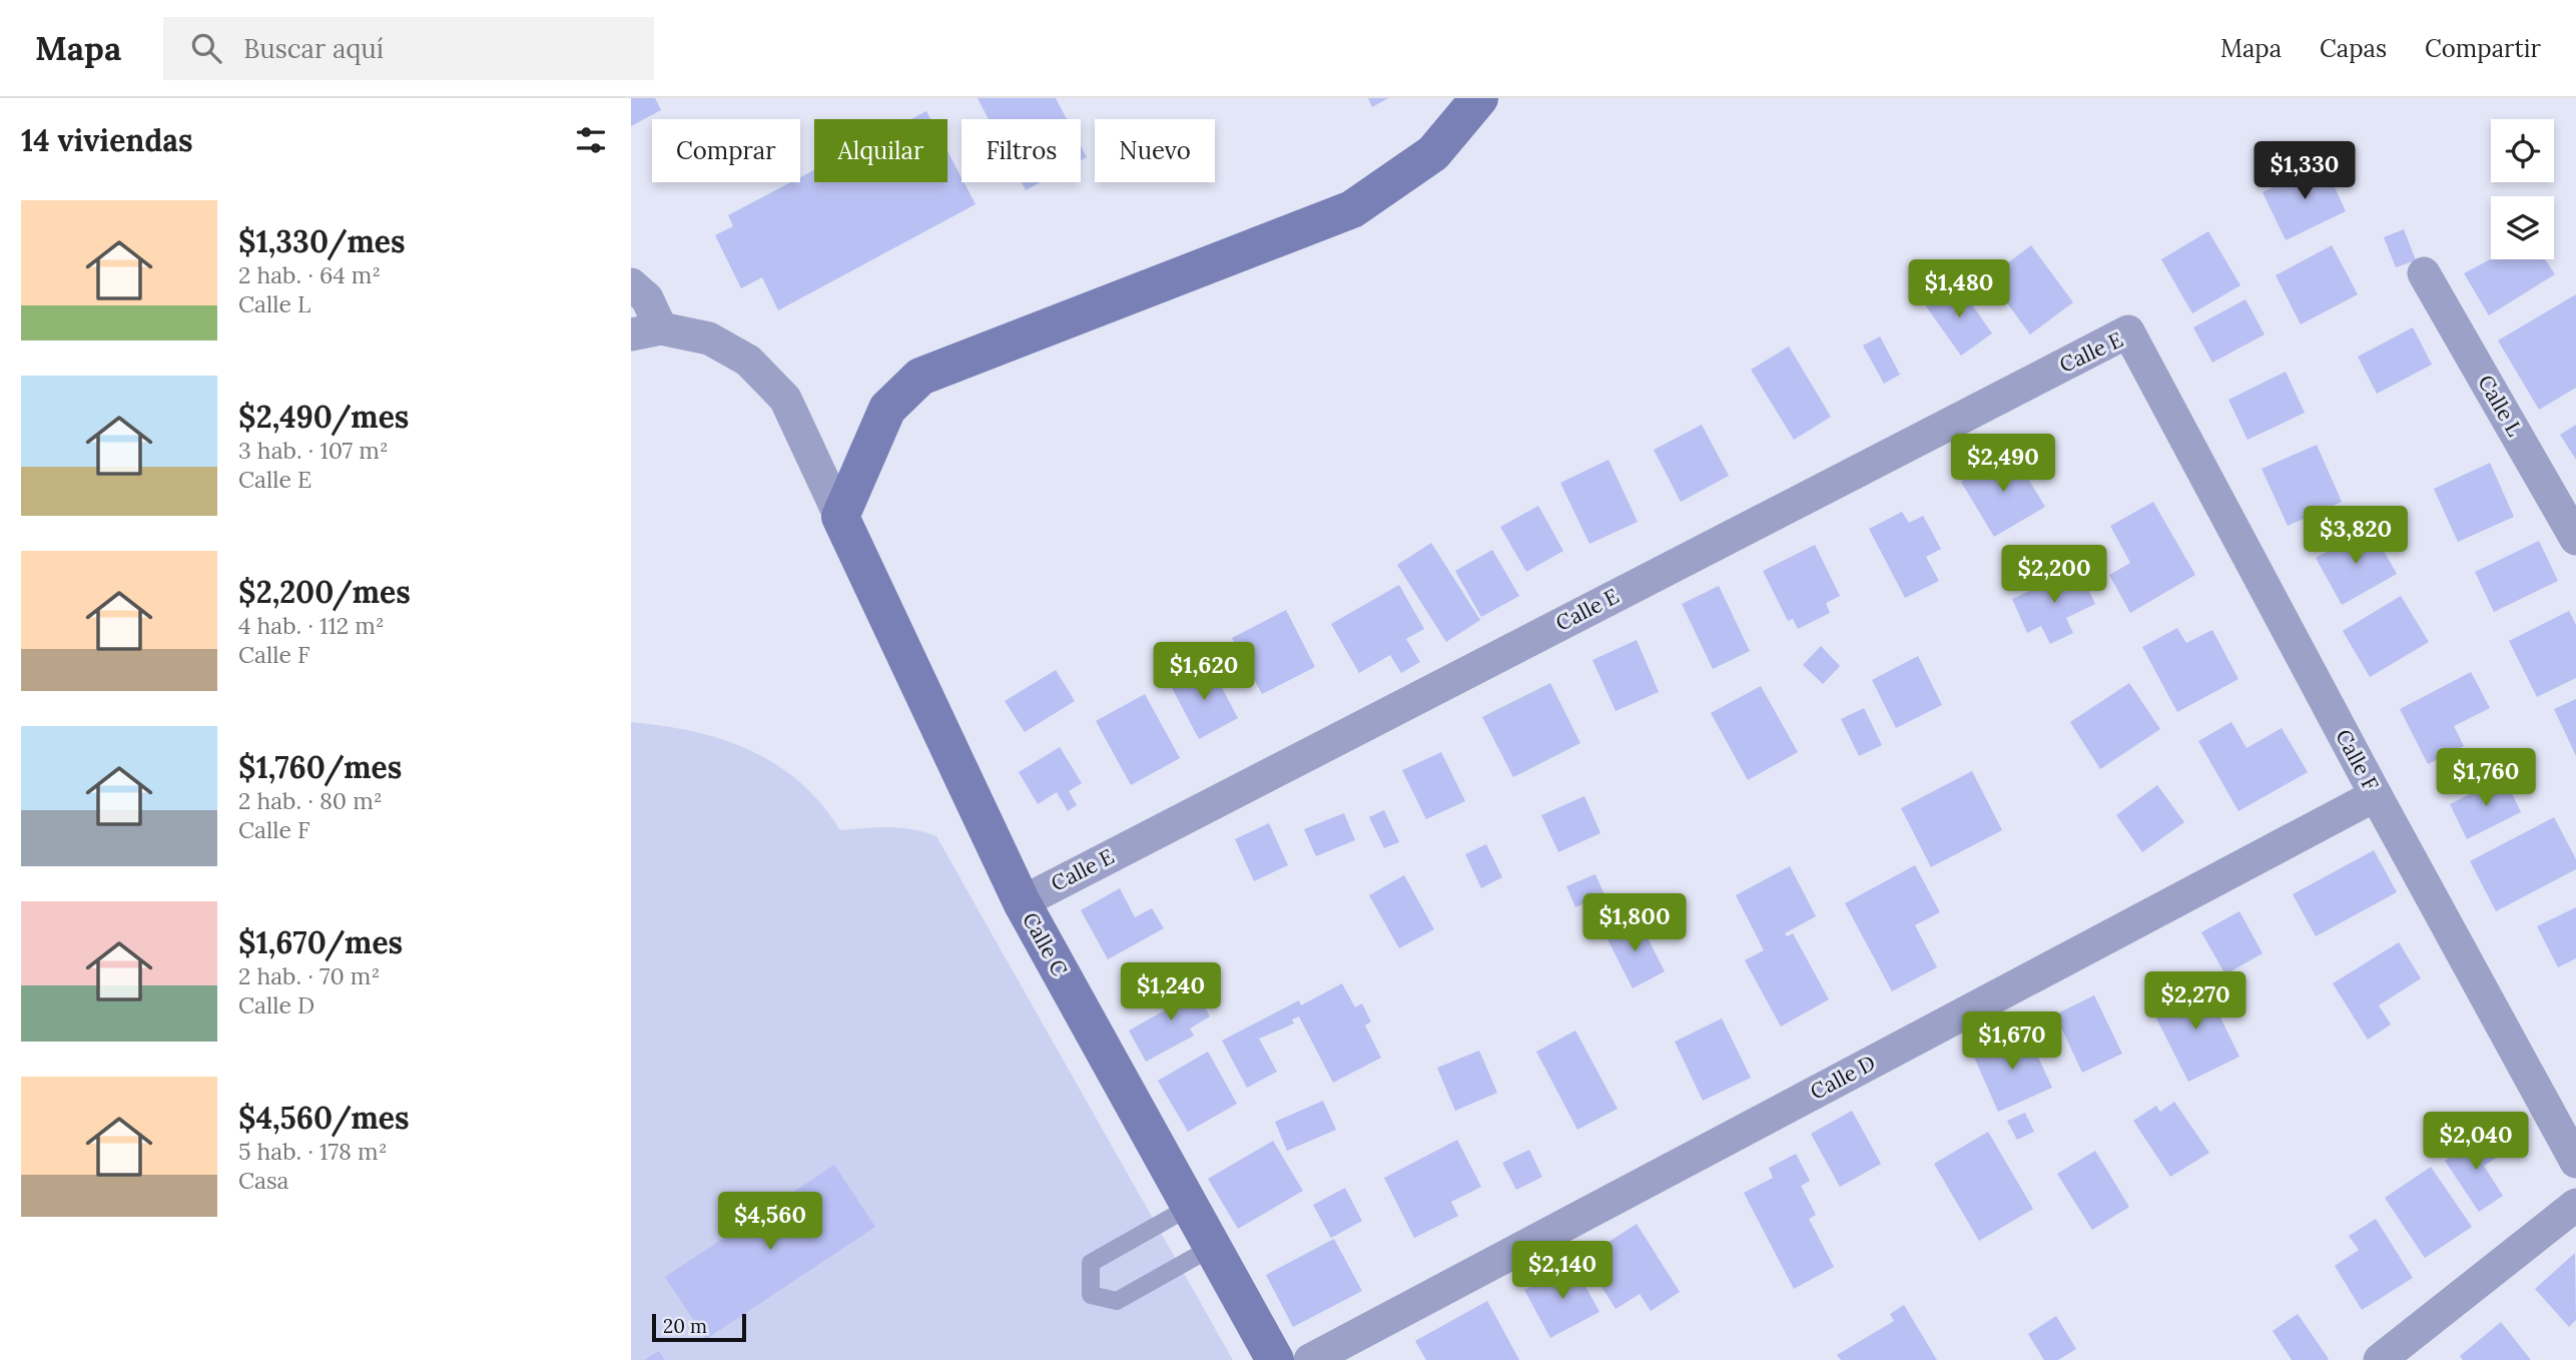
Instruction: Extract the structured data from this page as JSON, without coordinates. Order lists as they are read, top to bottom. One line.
{"streets":{"street":["Calle E","Calle L","Calle F","Calle C","Calle D"]},"crossings":[["Calle E","Calle F"],["Calle E","Calle C"],["Calle F","Calle D"]],"scale_bar":"20 m","page":{"header":"Mapa","search":"Buscar aquí","nav":["Mapa","Capas","Compartir"],"heading":"14 viviendas","chip":["Comprar","Alquilar","Filtros","Nuevo"],"price":["$1,330","$1,480","$2,490","$3,820","$2,200","$1,620","$1,760","$1,800","$1,240","$2,270","$1,670","$2,040","$4,560","$2,140"],"list":[{"name":"$1,330/mes","note":"2 hab. · 64 m² · Calle L"},{"name":"$2,490/mes","note":"3 hab. · 107 m² · Calle E"},{"name":"$2,200/mes","note":"4 hab. · 112 m² · Calle F"},{"name":"$1,760/mes","note":"2 hab. · 80 m² · Calle F"},{"name":"$1,670/mes","note":"2 hab. · 70 m² · Calle D"},{"name":"$4,560/mes","note":"5 hab. · 178 m² · Casa"}],"scale":"20 m"}}
